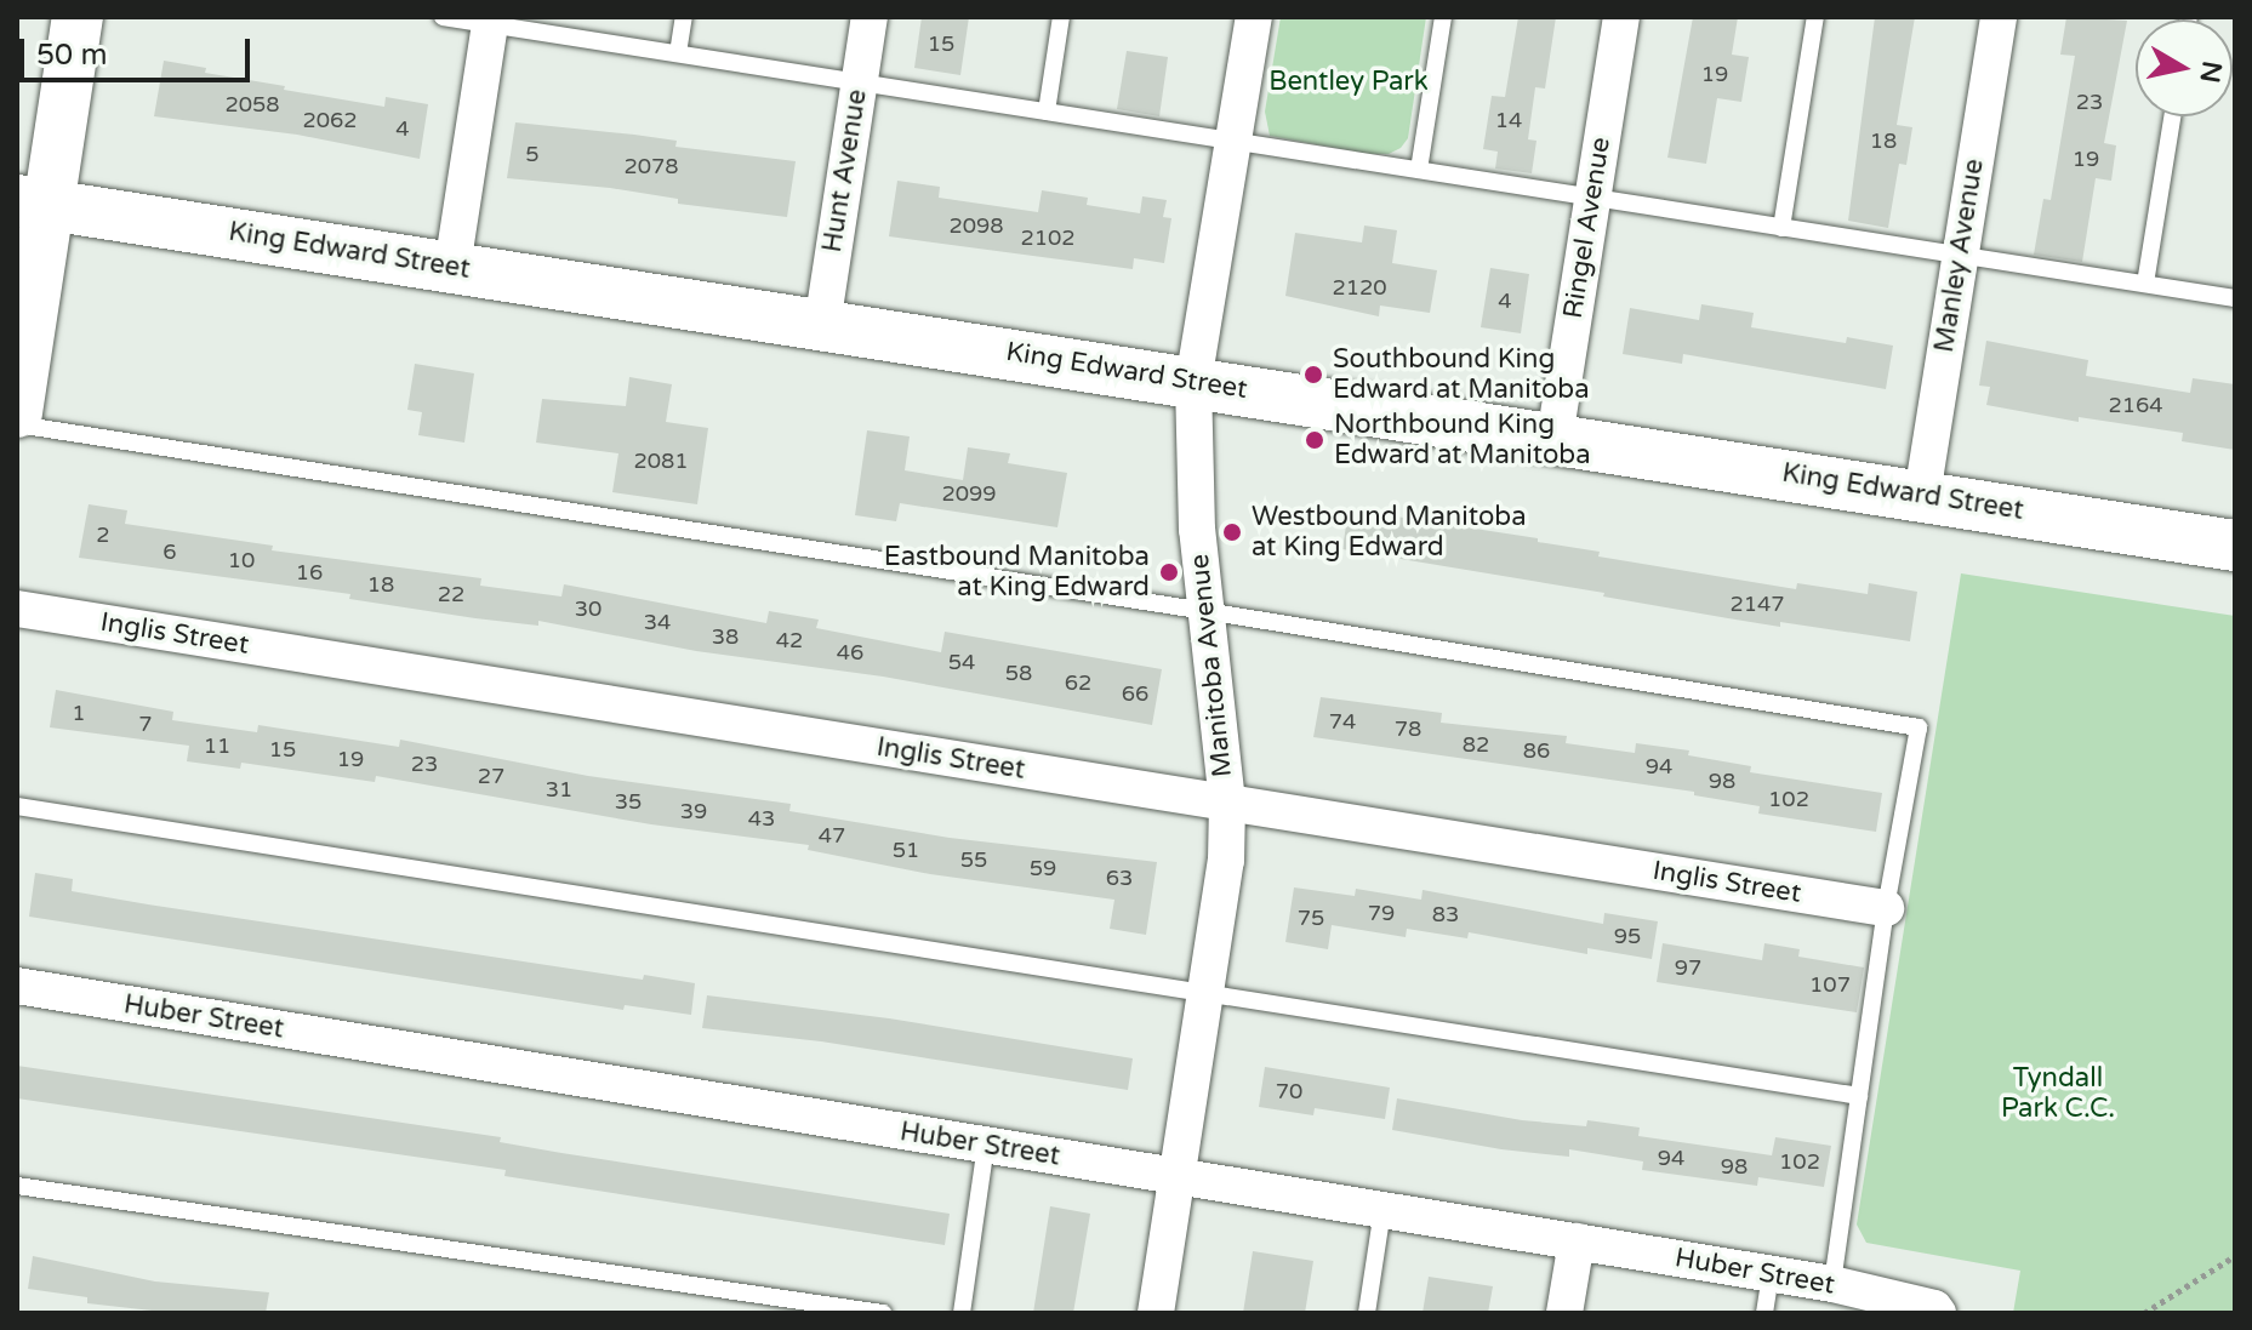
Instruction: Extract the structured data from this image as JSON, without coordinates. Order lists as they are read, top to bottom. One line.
{"streets":{"street":["Hunt Avenue","Ringel Avenue","King Edward Street","Manley Avenue","Inglis Street","Manitoba Avenue","Huber Street"]},"crossings":[["Hunt Avenue","King Edward Street"],["Ringel Avenue","King Edward Street"],["King Edward Street","Manley Avenue"],["King Edward Street","Manitoba Avenue"],["Inglis Street","Manitoba Avenue"],["Manitoba Avenue","Huber Street"]],"parks":["Bentley Park","Tyndall Park C.C."],"places":["Southbound King Edward at Manitoba","Northbound King Edward at Manitoba","Westbound Manitoba at King Edward","Eastbound Manitoba at King Edward"],"house_numbers":["15","19","23","2058","2062","14","4","18","5","19","2078","2098","2102","2120","4","2164","2081","2099","2","6","10","16","18","22","2147","30","34","38","42","46","54","58","62","66","1","74","7","78","82","11","15","86","19","23","94","27","98","31","102","35","39","43","47","51","55","59","63","79","83","75","95","97","107","70","94","102","98"],"scale_bar":"50 m","north":"right"}
